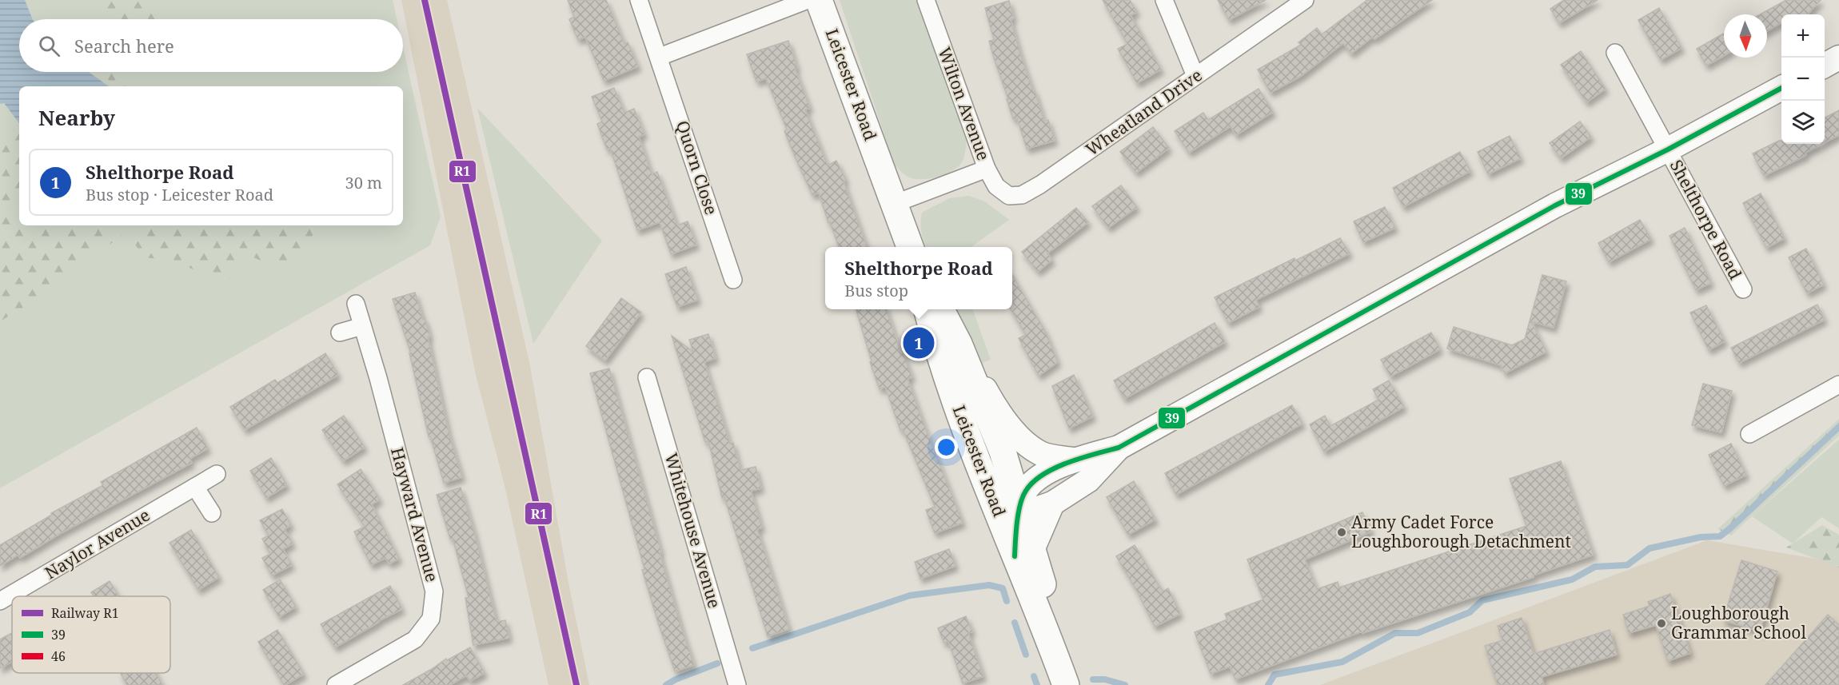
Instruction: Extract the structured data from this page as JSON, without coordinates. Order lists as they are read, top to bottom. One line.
{"streets":{"highway":["Leicester Road"],"street":["Wilton Avenue","Wheatland Drive","Quorn Close","Shelthorpe Road","Hayward Avenue","Whitehouse Avenue","Naylor Avenue"]},"crossings":[["Leicester Road","Wilton Avenue"],["Leicester Road","Shelthorpe Road"],["Wilton Avenue","Wheatland Drive"]],"places":["Army Cadet Force Loughborough Detachment","Loughborough Grammar School"],"lines":["rail line R1","transit line 39"],"legend":["Railway R1","39","46"],"north":"bottom","page":{"map_buttons":["+","−"],"search":"Search here","heading":"Nearby","list":[{"mark":"1","name":"Shelthorpe Road","note":"Bus stop · Leicester Road","value":"30 m"}],"popup":["Shelthorpe Road","Bus stop"],"pins":"1"}}
